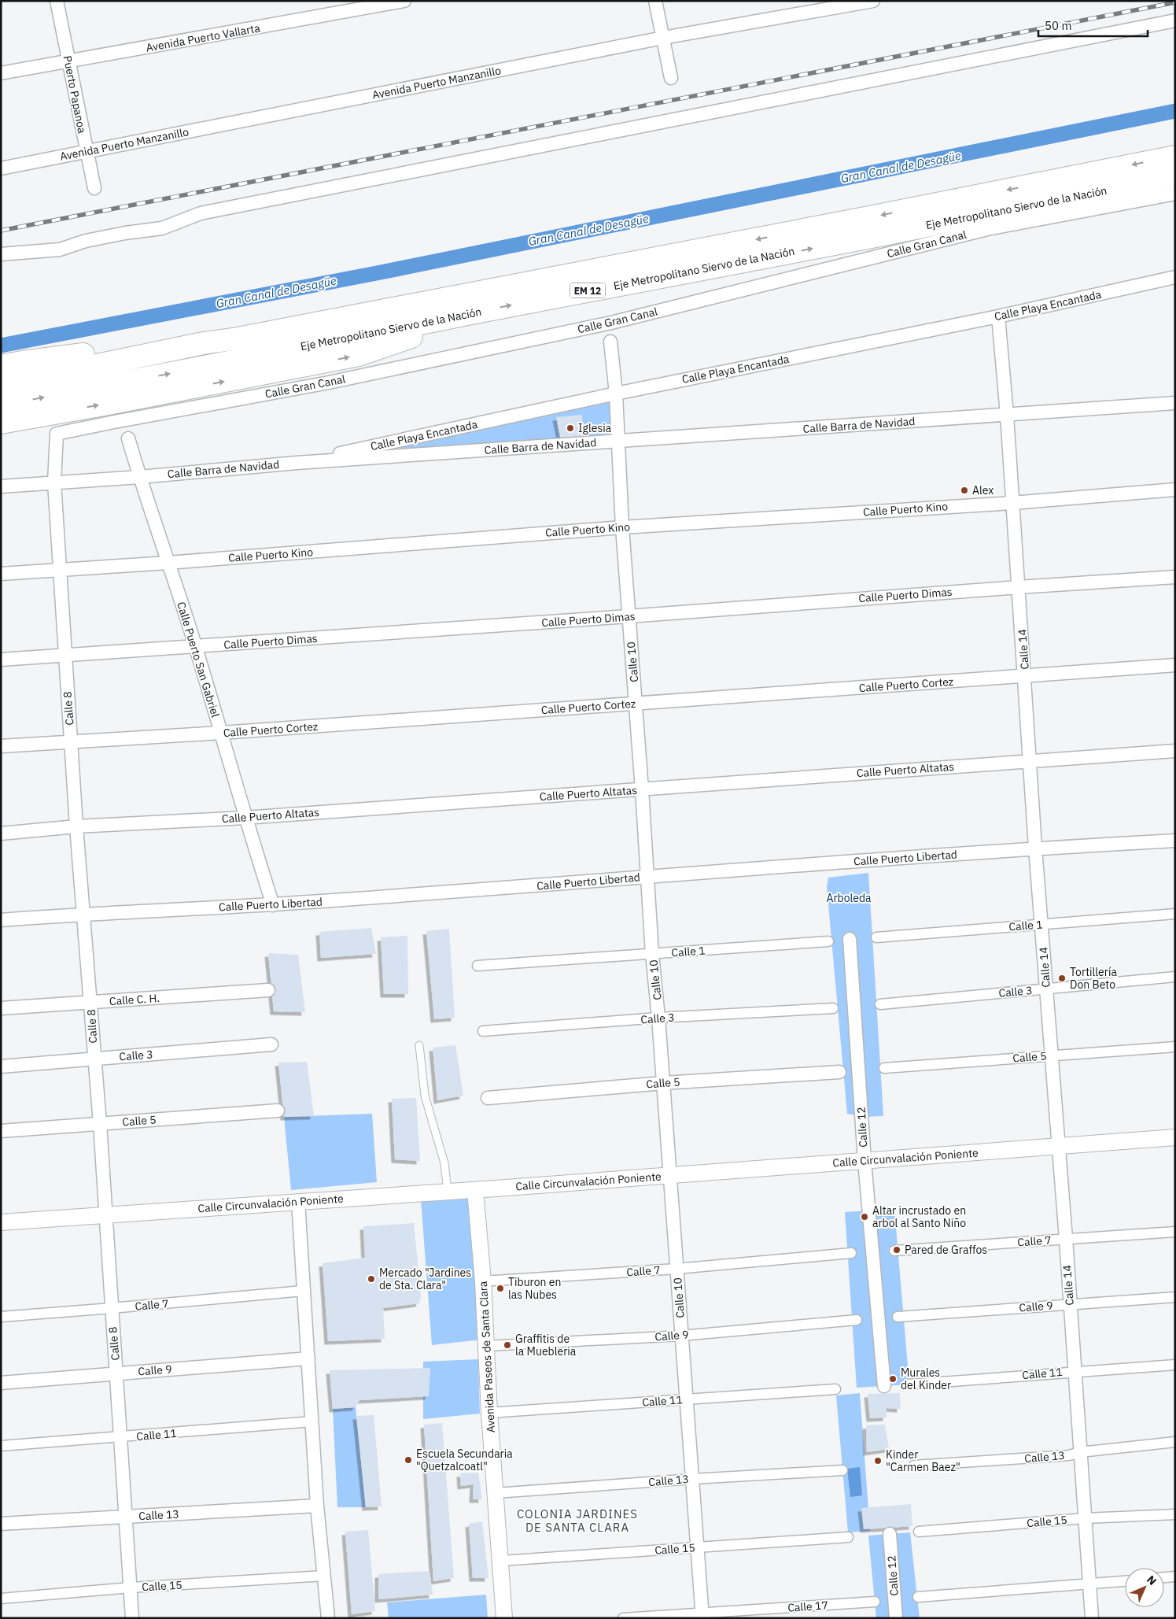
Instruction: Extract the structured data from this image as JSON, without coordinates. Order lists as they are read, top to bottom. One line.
{"streets":{"highway":["Eje Metropolitano Siervo de la Nación","EM 12"],"street":["Avenida Puerto Vallarta","Avenida Puerto Manzanillo","Puerto Papanoa","Calle Gran Canal","Calle Playa Encantada","Calle Barra de Navidad","Calle Puerto Kino","Calle Puerto Dimas","Calle 14","Calle Puerto San Gabriel","Calle 10","Calle Puerto Cortez","Calle 8","Calle Puerto Altatas","Calle Puerto Libertad","Calle 1","Calle 3","Calle C. H.","Calle 5","Calle 12","Calle Circunvalación Poniente","Calle 7","Calle 9","Avenida Paseos de Santa Clara","Calle 11","Calle 13","Calle 15","Calle 17"]},"crossings":[["Avenida Puerto Vallarta","Puerto Papanoa"],["Avenida Puerto Manzanillo","Puerto Papanoa"],["Calle Gran Canal","Calle 8"],["Calle Playa Encantada","Calle Barra de Navidad"],["Calle Playa Encantada","Calle 14"],["Calle Playa Encantada","Calle 10"],["Calle Barra de Navidad","Calle 14"],["Calle Barra de Navidad","Calle Puerto San Gabriel"],["Calle Barra de Navidad","Calle 10"],["Calle Barra de Navidad","Calle 8"],["Calle Puerto Kino","Calle 14"],["Calle Puerto Kino","Calle Puerto San Gabriel"],["Calle Puerto Kino","Calle 10"],["Calle Puerto Kino","Calle 8"],["Calle Puerto Dimas","Calle 14"],["Calle Puerto Dimas","Calle Puerto San Gabriel"],["Calle Puerto Dimas","Calle 10"],["Calle Puerto Dimas","Calle 8"],["Calle 14","Calle Puerto Cortez"],["Calle 14","Calle Puerto Altatas"],["Calle 14","Calle Puerto Libertad"],["Calle 14","Calle 1"],["Calle 14","Calle 3"],["Calle 14","Calle 5"],["Calle 14","Calle Circunvalación Poniente"],["Calle 14","Calle 7"],["Calle 14","Calle 9"],["Calle 14","Calle 11"],["Calle 14","Calle 13"],["Calle 14","Calle 15"],["Calle Puerto San Gabriel","Calle Puerto Cortez"],["Calle Puerto San Gabriel","Calle Puerto Altatas"],["Calle Puerto San Gabriel","Calle Puerto Libertad"],["Calle 10","Calle Puerto Cortez"],["Calle 10","Calle Puerto Altatas"],["Calle 10","Calle Puerto Libertad"],["Calle 10","Calle 1"],["Calle 10","Calle 3"],["Calle 10","Calle 5"],["Calle 10","Calle Circunvalación Poniente"],["Calle 10","Calle 7"],["Calle 10","Calle 9"],["Calle 10","Calle 11"],["Calle 10","Calle 13"],["Calle 10","Calle 15"],["Calle 10","Calle 17"],["Calle Puerto Cortez","Calle 8"],["Calle 8","Calle Puerto Altatas"],["Calle 8","Calle Puerto Libertad"],["Calle 8","Calle 3"],["Calle 8","Calle C. H."],["Calle 8","Calle 5"],["Calle 8","Calle Circunvalación Poniente"],["Calle 8","Calle 7"],["Calle 8","Calle 9"],["Calle 8","Calle 11"],["Calle 8","Calle 13"],["Calle 8","Calle 15"],["Calle 12","Calle Circunvalación Poniente"],["Calle Circunvalación Poniente","Avenida Paseos de Santa Clara"],["Calle 7","Avenida Paseos de Santa Clara"],["Calle 9","Avenida Paseos de Santa Clara"],["Avenida Paseos de Santa Clara","Calle 11"],["Avenida Paseos de Santa Clara","Calle 13"],["Avenida Paseos de Santa Clara","Calle 15"]],"districts":["COLONIA JARDINES DE SANTA CLARA"],"water":["Gran Canal de Desagüe"],"parks":["Arboleda"],"places":["Iglesia","Alex","Tortillería Don Beto","Altar incrustado en arbol al Santo Niño","Pared de Graffos","Mercado \"Jardines de Sta. Clara\"","Tiburon en las Nubes","Graffitis de la Muebleria","Murales del Kinder","Escuela Secundaria \"Quetzalcoatl\"","Kinder \"Carmen Baez\""],"scale_bar":"50 m","north":"top right"}
